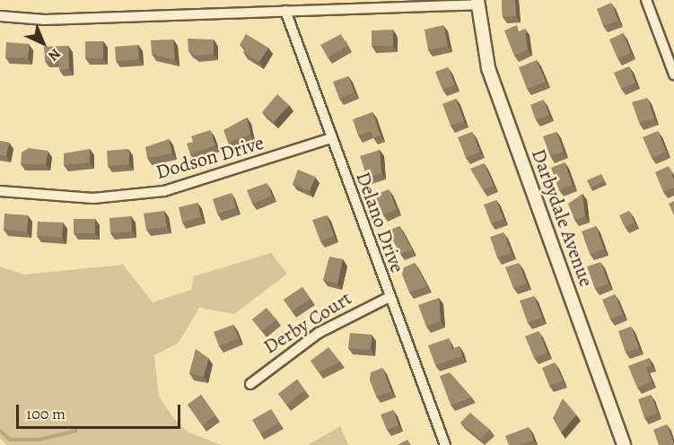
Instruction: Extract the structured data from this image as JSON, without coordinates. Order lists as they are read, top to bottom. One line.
{"streets":{"street":["Dodson Drive","Darbydale Avenue","Delano Drive","Derby Court"]},"crossings":[["Dodson Drive","Delano Drive"],["Delano Drive","Derby Court"]],"scale_bar":"100 m","north":"bottom right"}
